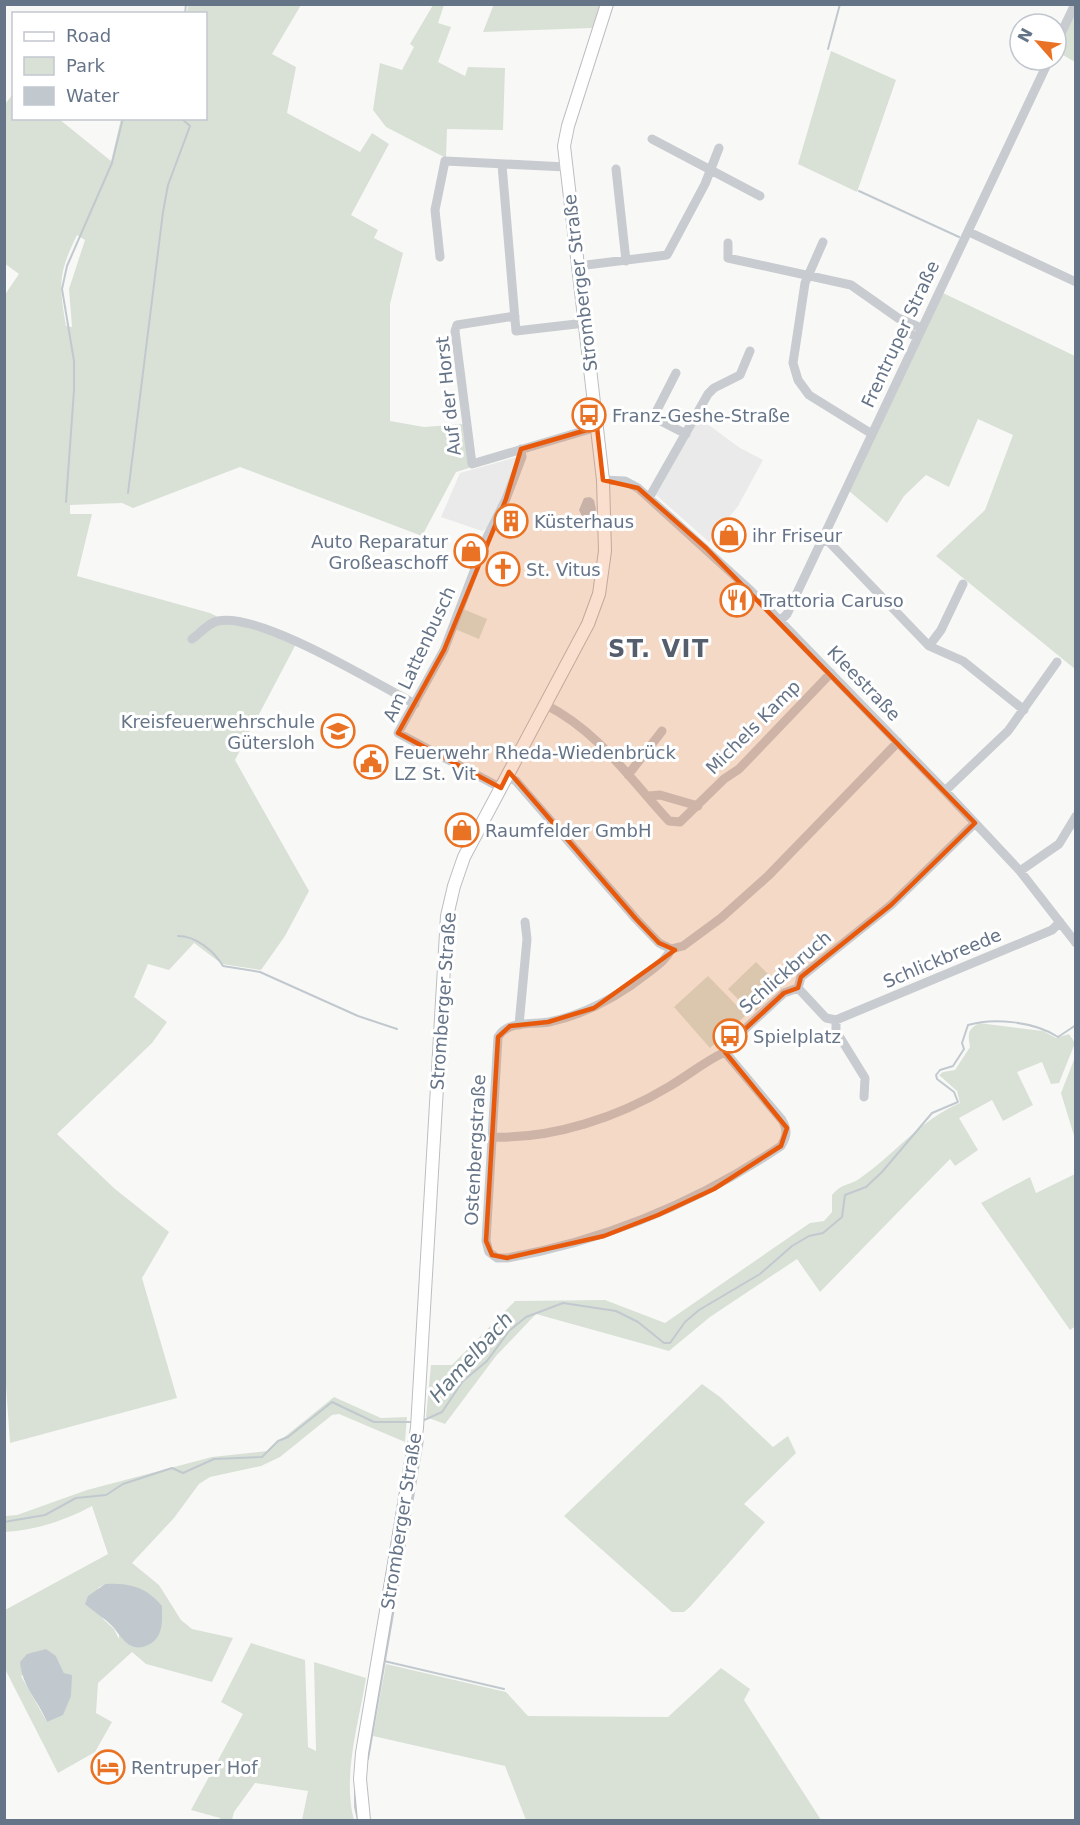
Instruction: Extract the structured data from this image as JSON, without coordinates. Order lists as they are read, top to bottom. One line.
{"streets":{"main road":["Stromberger Straße"],"street":["Frentruper Straße","Auf der Horst","Am Lattenbusch","Kleestraße","Michels Kamp","Schlickbreede","Schlickbruch","Ostenbergstraße"]},"crossings":[["Stromberger Straße","Auf der Horst"],["Stromberger Straße","Am Lattenbusch"],["Stromberger Straße","Kleestraße"],["Stromberger Straße","Michels Kamp"],["Frentruper Straße","Kleestraße"],["Auf der Horst","Am Lattenbusch"],["Kleestraße","Michels Kamp"],["Kleestraße","Schlickbreede"],["Kleestraße","Schlickbruch"],["Schlickbruch","Ostenbergstraße"]],"districts":["ST. VIT"],"water":["Hamelbach"],"places":{"bus stop":["Franz-Geshe-Straße","Spielplatz"],"building":["Küsterhaus"],"shop":["ihr Friseur","Auto Reparatur Großeaschoff","Raumfelder GmbH"],"church":["St. Vitus"],"restaurant":["Trattoria Caruso"],"school or university":["Kreisfeuerwehrschule Gütersloh"],"public building":["Feuerwehr Rheda-Wiedenbrück LZ St. Vit"],"hotel":["Rentruper Hof"]},"legend":["Road","Park","Water"],"north":"top left"}
